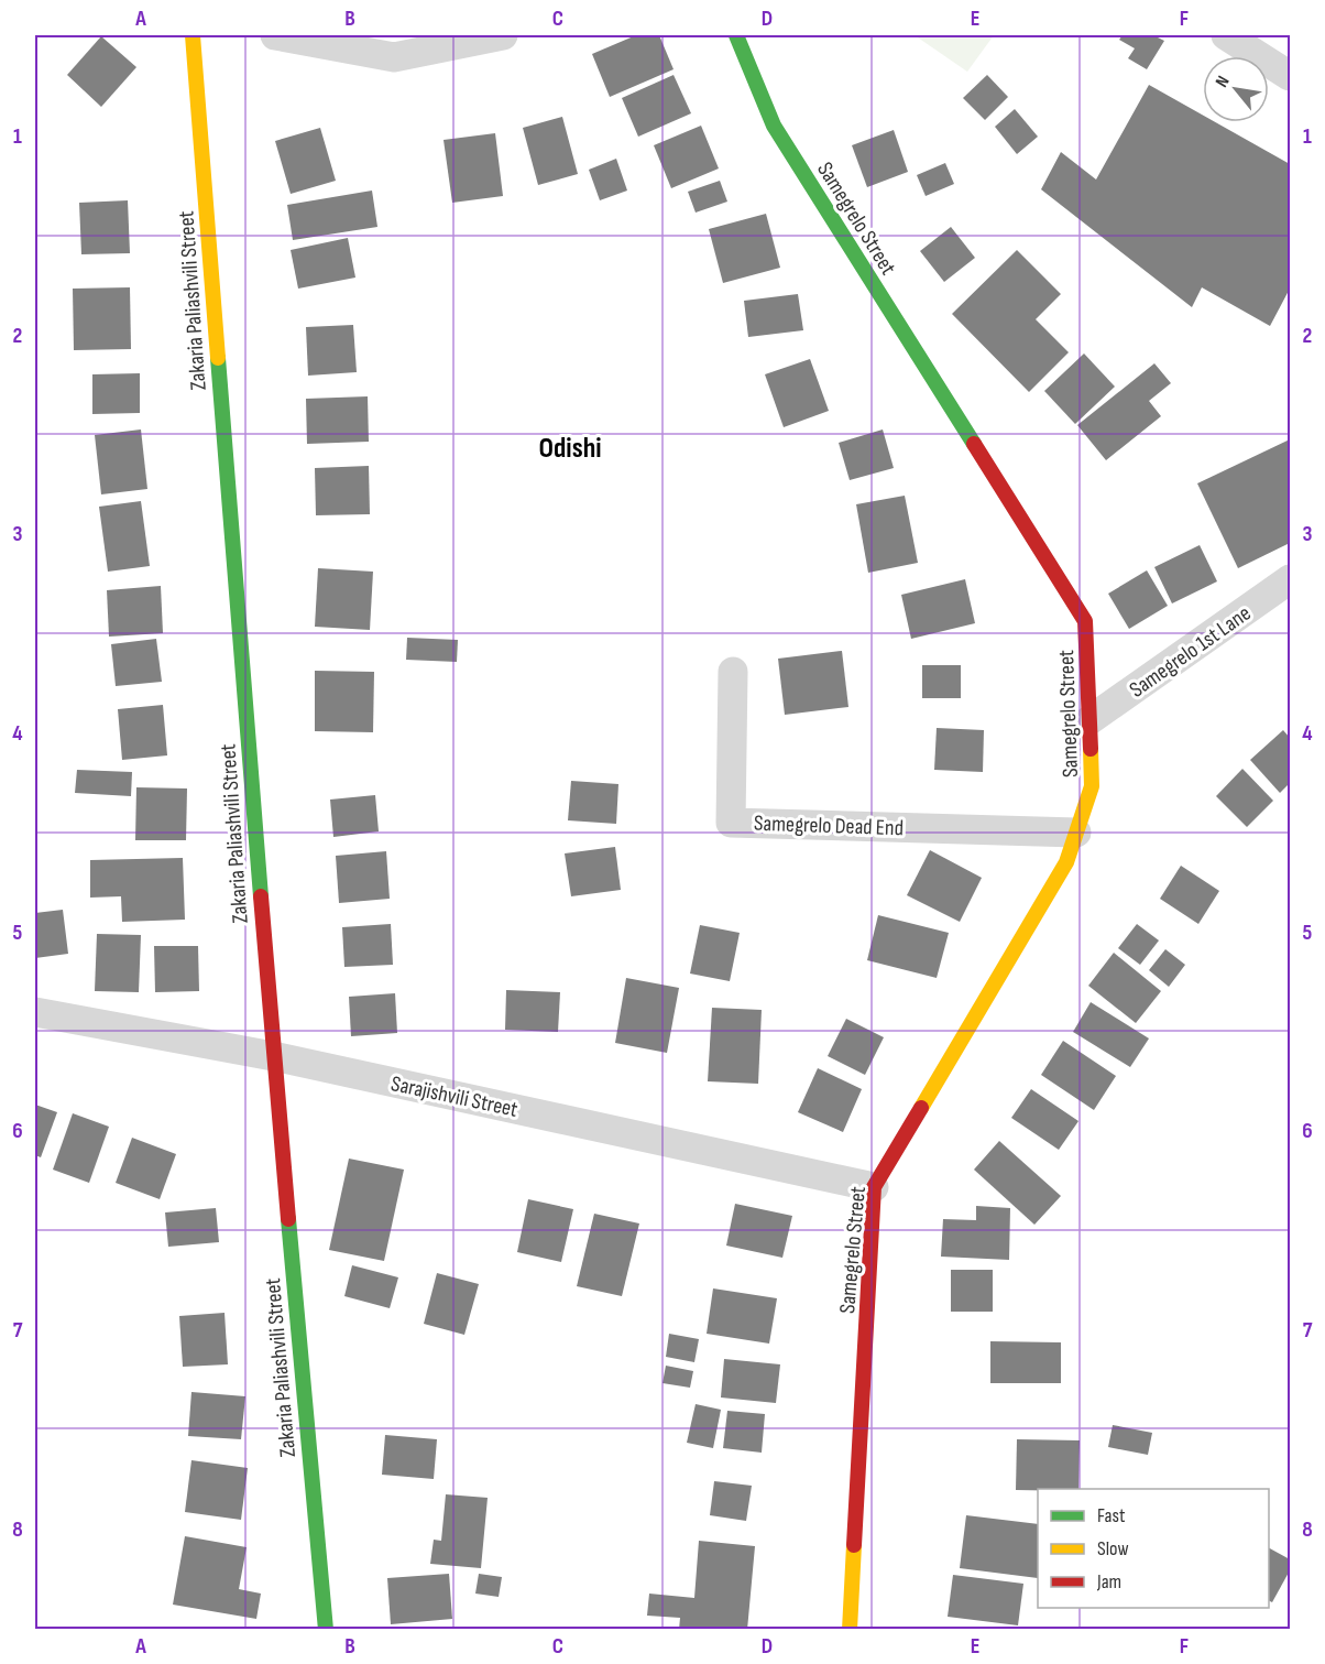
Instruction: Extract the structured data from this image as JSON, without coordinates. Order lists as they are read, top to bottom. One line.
{"streets":{"street":["Samegrelo Street","Zakaria Paliashvili Street","Samegrelo 1st Lane","Samegrelo Dead End","Sarajishvili Street"]},"crossings":[["Samegrelo Street","Samegrelo 1st Lane"],["Samegrelo Street","Samegrelo Dead End"],["Samegrelo Street","Sarajishvili Street"],["Zakaria Paliashvili Street","Sarajishvili Street"]],"districts":["Odishi"],"legend":["Fast","Slow","Jam"],"north":"top left","grid":{"columns":["A","B","C","D","E","F"],"rows":["1","2","3","4","5","6","7","8"]}}
